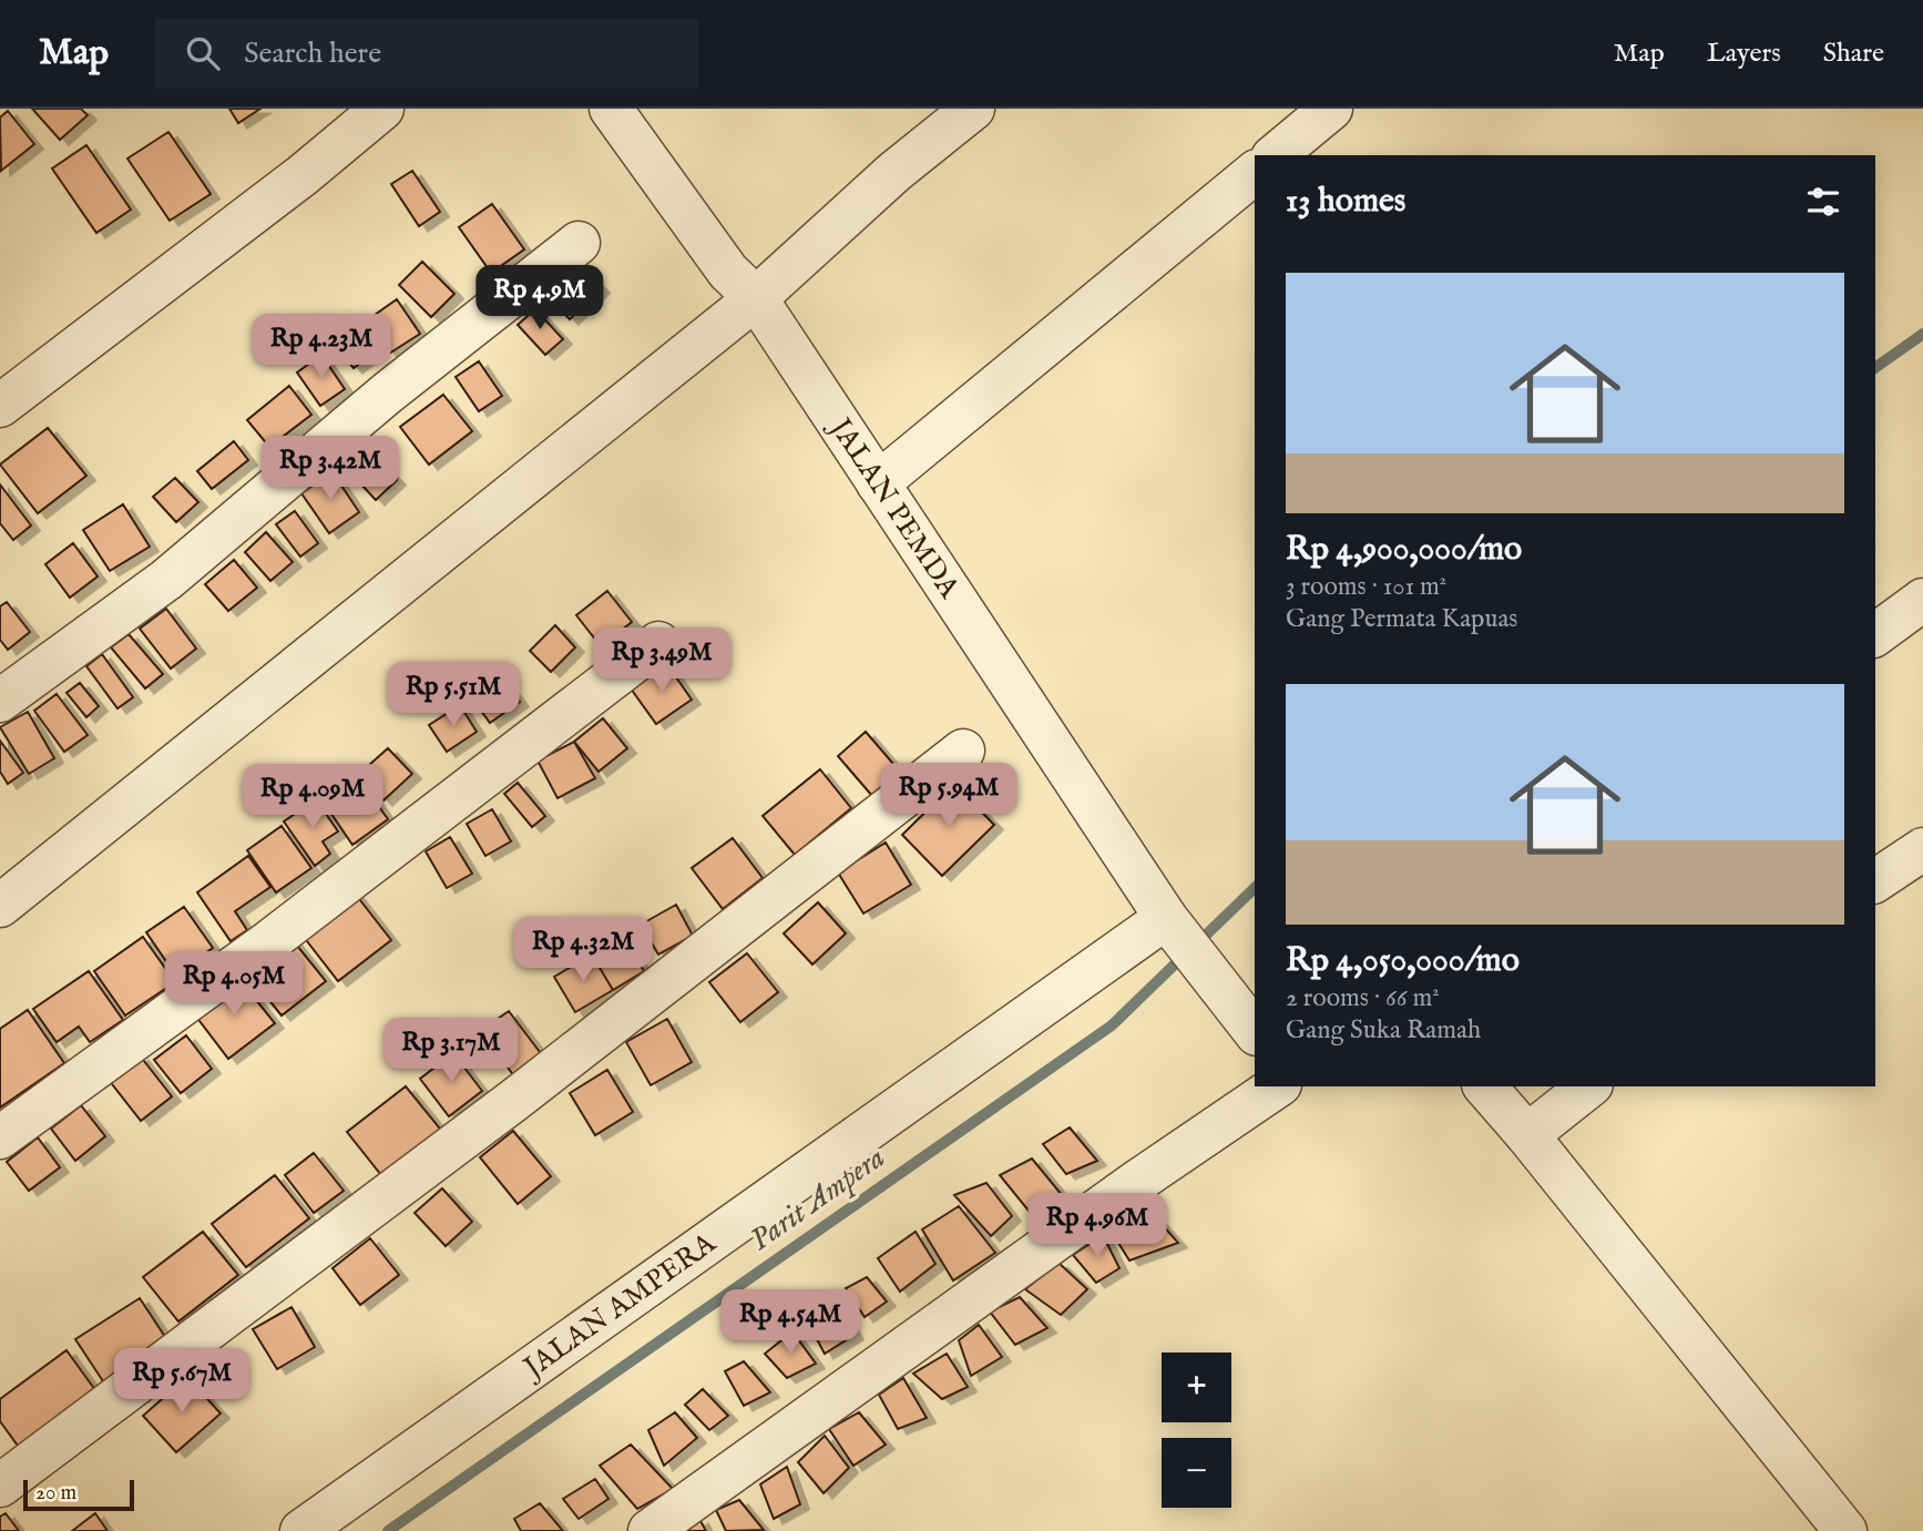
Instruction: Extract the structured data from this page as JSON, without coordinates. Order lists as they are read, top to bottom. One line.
{"streets":{"street":["JALAN PEMDA","JALAN AMPERA"]},"crossings":[["JALAN PEMDA","JALAN AMPERA"]],"water":["Parit Ampera"],"scale_bar":"20 m","page":{"header":"Map","search":"Search here","nav":["Map","Layers","Share"],"heading":"13 homes","list":[{"name":"Rp 4,900,000/mo","note":"3 rooms · 101 m² · Gang Permata Kapuas"},{"name":"Rp 4,050,000/mo","note":"2 rooms · 66 m² · Gang Suka Ramah"}],"price":["Rp 4.9M","Rp 4.23M","Rp 3.42M","Rp 3.49M","Rp 5.51M","Rp 5.94M","Rp 4.09M","Rp 4.32M","Rp 4.05M","Rp 3.17M","Rp 4.96M","Rp 4.54M","Rp 5.67M"],"map_buttons":["+","−"],"scale":"20 m"}}
